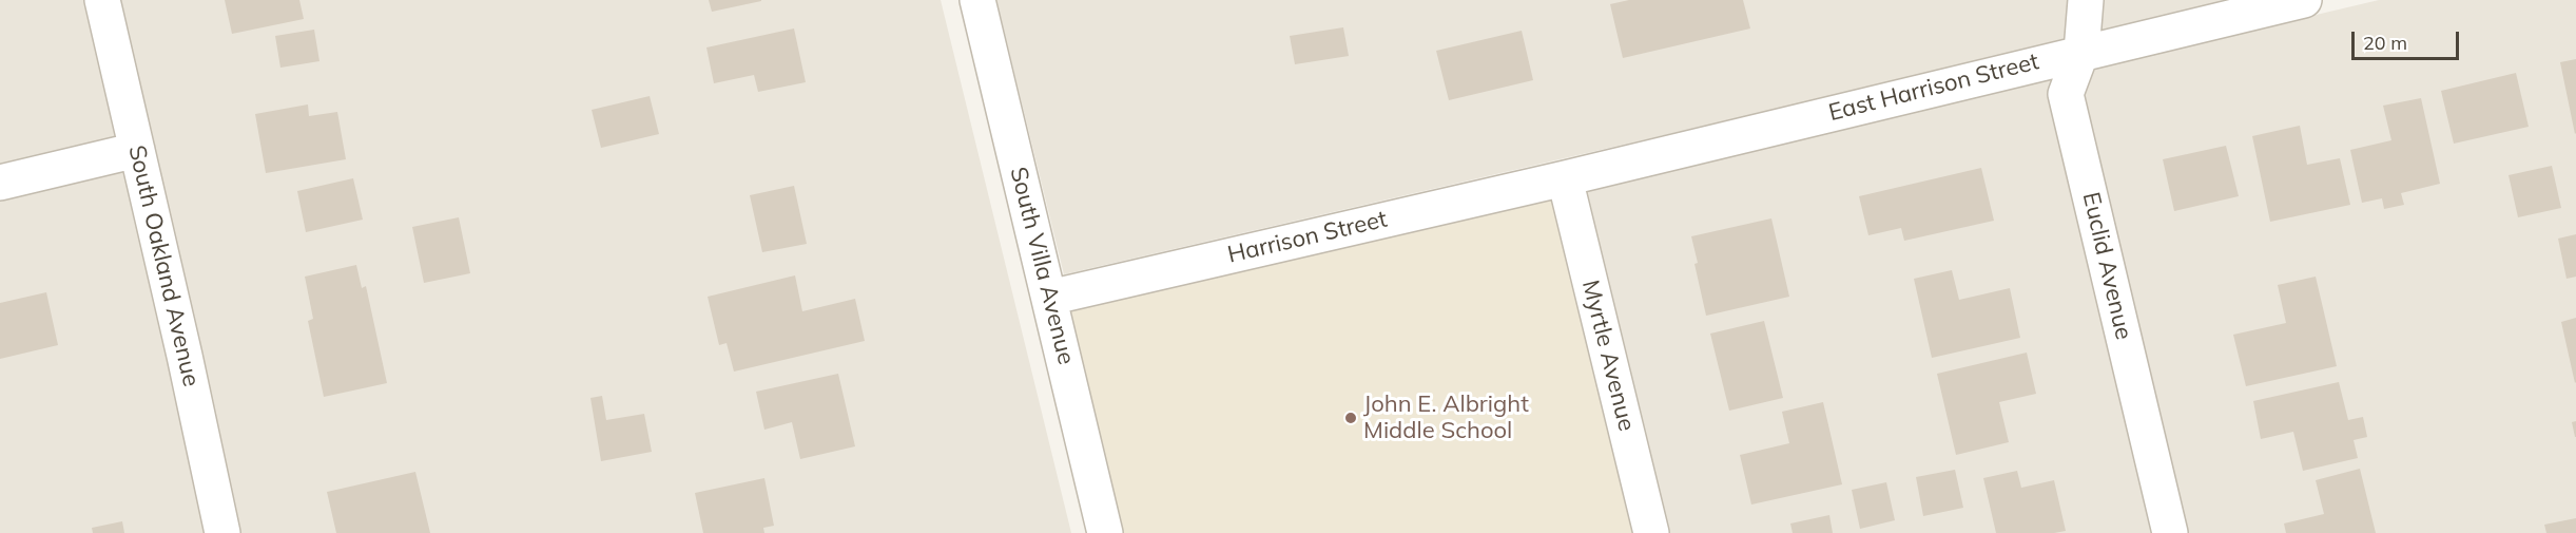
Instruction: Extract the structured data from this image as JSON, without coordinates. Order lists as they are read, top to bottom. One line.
{"streets":{"street":["East Harrison Street","Harrison Street","South Oakland Avenue","South Villa Avenue","Euclid Avenue","Myrtle Avenue"]},"crossings":[["East Harrison Street","Harrison Street"],["East Harrison Street","Euclid Avenue"],["East Harrison Street","Myrtle Avenue"],["Harrison Street","South Villa Avenue"],["Harrison Street","Myrtle Avenue"]],"places":["John E. Albright Middle School"],"scale_bar":"20 m"}
